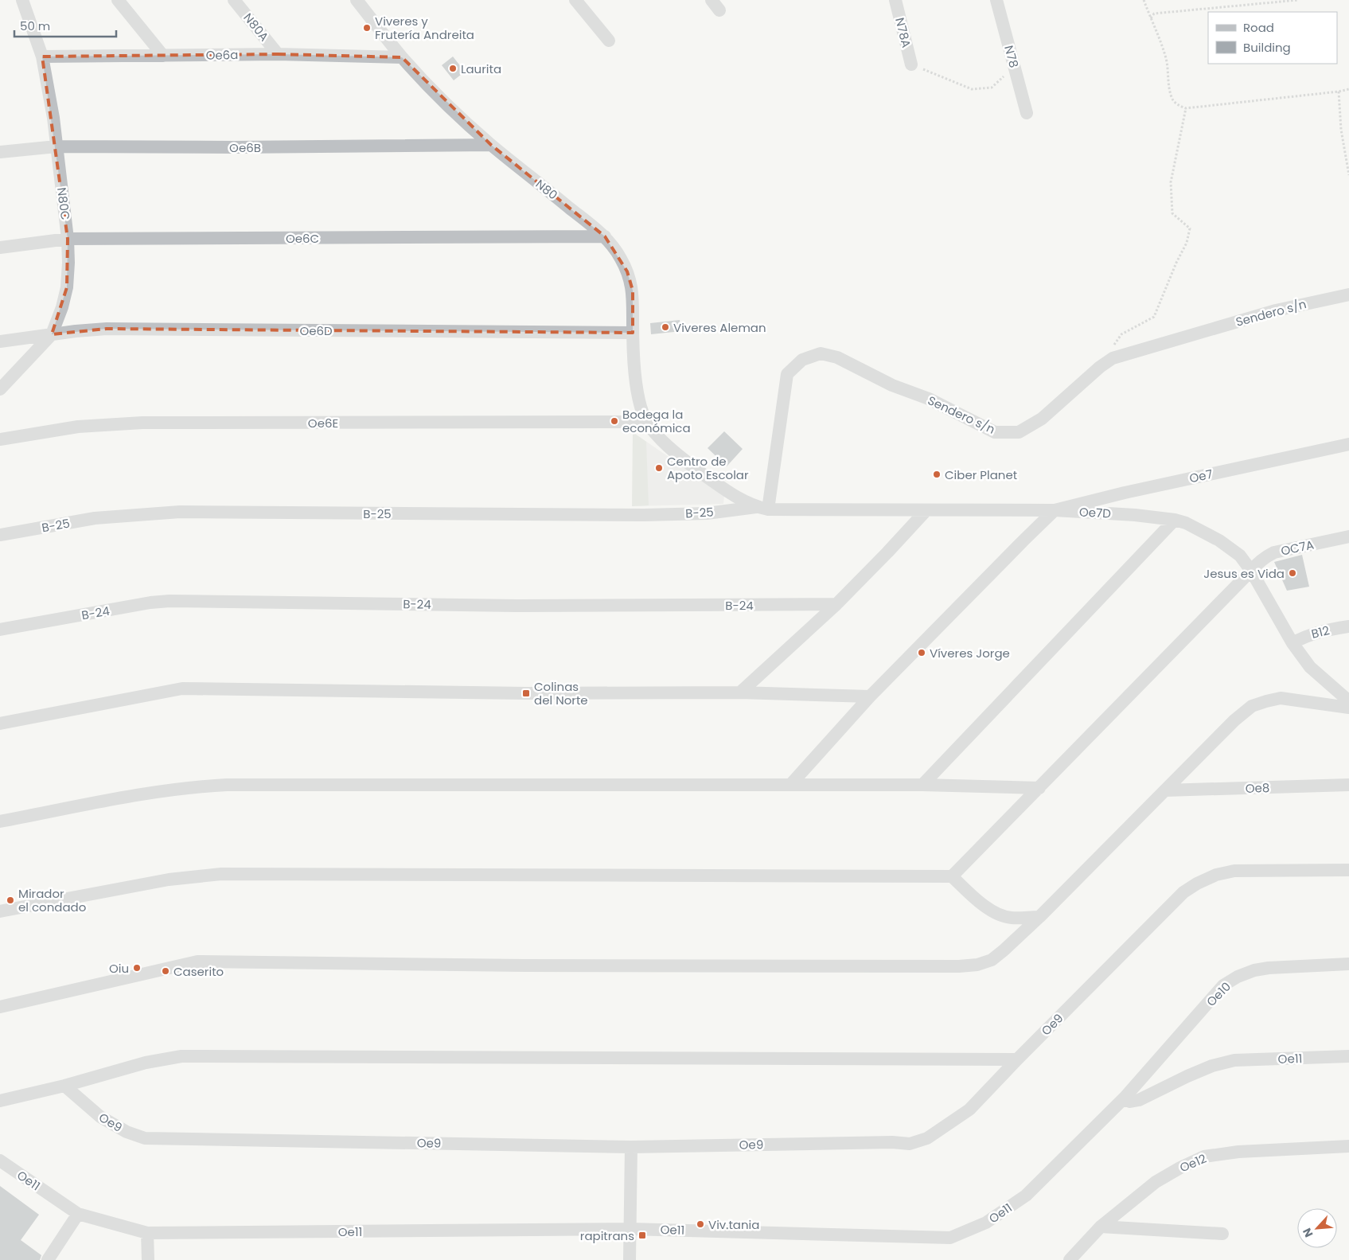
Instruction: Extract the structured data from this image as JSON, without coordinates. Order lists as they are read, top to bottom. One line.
{"streets":{"street":["N80A","N78A","Oe6a","N78","Oe6B","N80","N80C","Oe6C","Sendero s/n","Oe6D","Oe6E","Oe7","B-25","Oe7D","OC7A","B-24","B12","Oe8","Oe10","Oe9","Oe11","Oe12"]},"crossings":[["N80A","Oe6a"],["Oe6a","N80"],["Oe6a","N80C"],["Oe6B","N80"],["Oe6B","N80C"],["N80","Oe6C"],["N80","Sendero s/n"],["N80","Oe6D"],["N80","Oe6E"],["N80","B-25"],["N80","Oe7D"],["N80C","Oe6C"],["N80C","Oe6D"],["Sendero s/n","B-25"],["Sendero s/n","Oe7D"],["Oe7","Oe7D"],["B-25","Oe7D"],["Oe7D","OC7A"],["Oe7D","B12"],["Oe10","Oe11"]],"places":{"other":["Viveres y Frutería Andreita","Laurita","Viveres Aleman","Bodega la económica","Centro de Apoto Escolar","Ciber Planet","Jesus es Vida","Víveres Jorge","Mirador el condado","Oiu","Caserito","Viv.tania"],"transit":["Colinas del Norte","rapitrans"]},"legend":["Road","Building"],"scale_bar":"50 m","north":"bottom left"}
